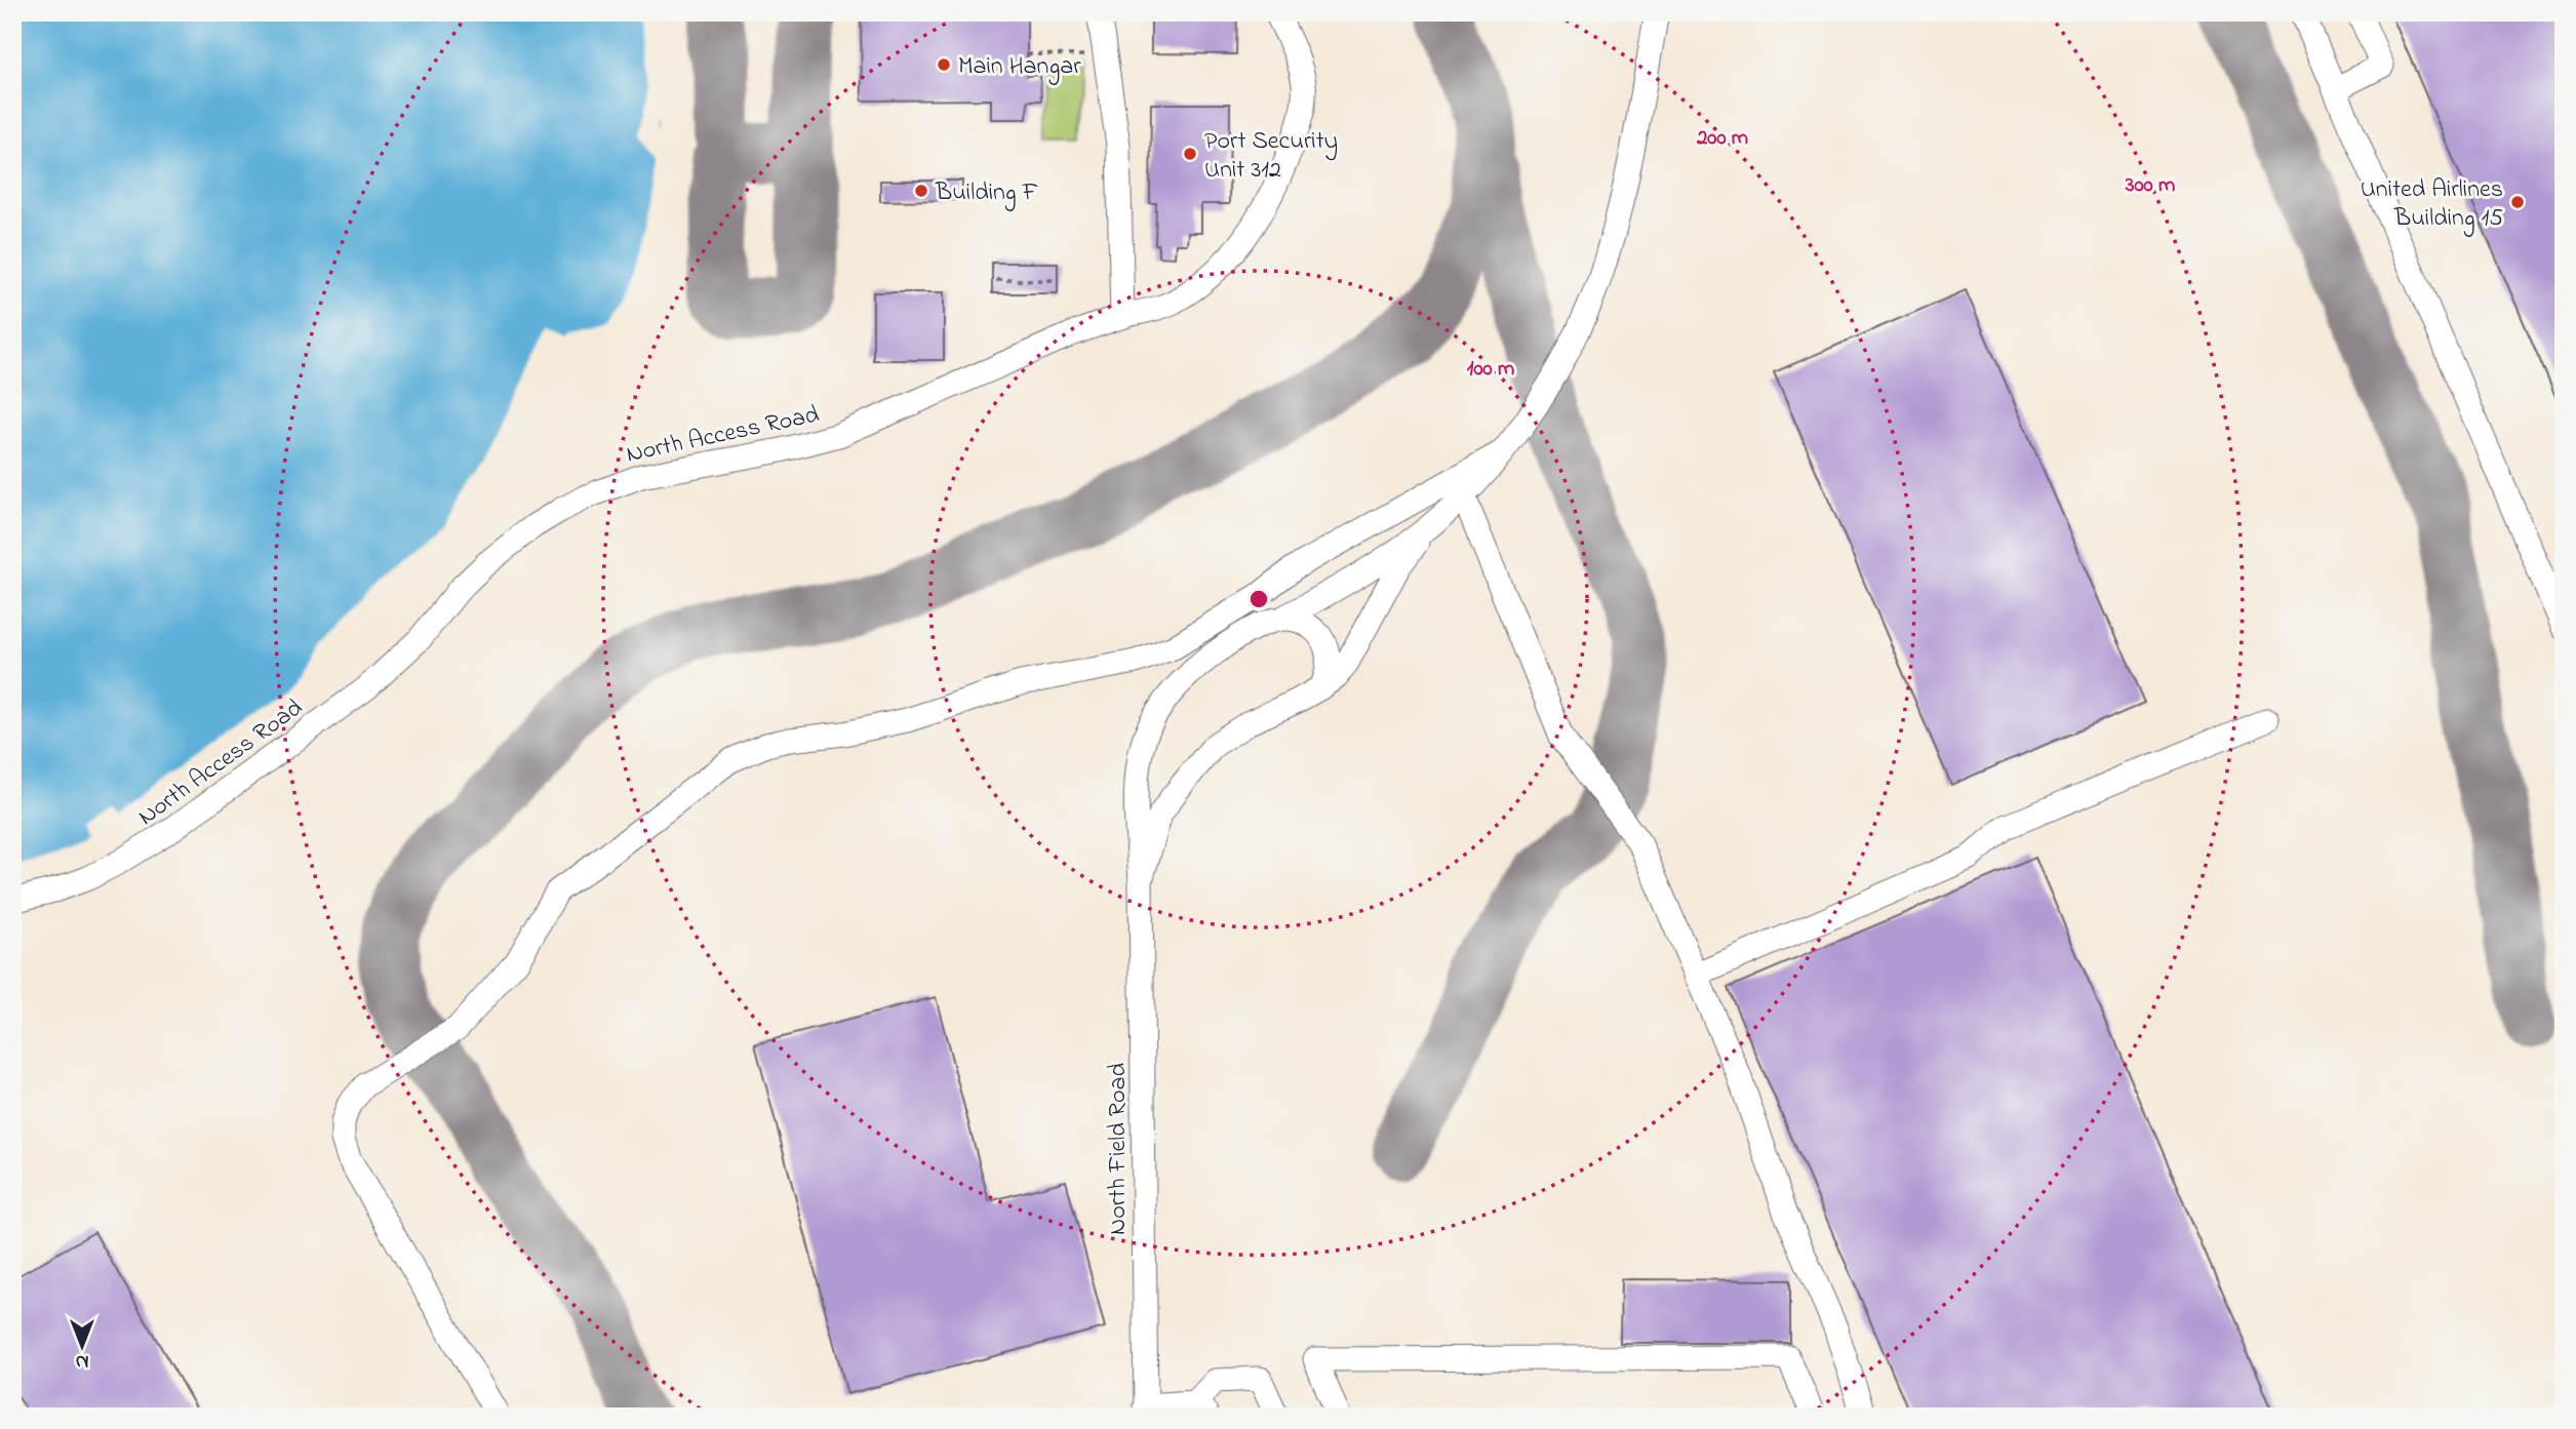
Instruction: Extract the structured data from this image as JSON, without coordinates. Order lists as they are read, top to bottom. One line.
{"streets":{"street":["North Access Road","North Field Road"]},"places":["Main Hangar","Port Security Unit 312","Building F","United Airlines Building 15"],"north":"bottom","rings":["200 m","300 m","100 m"]}
